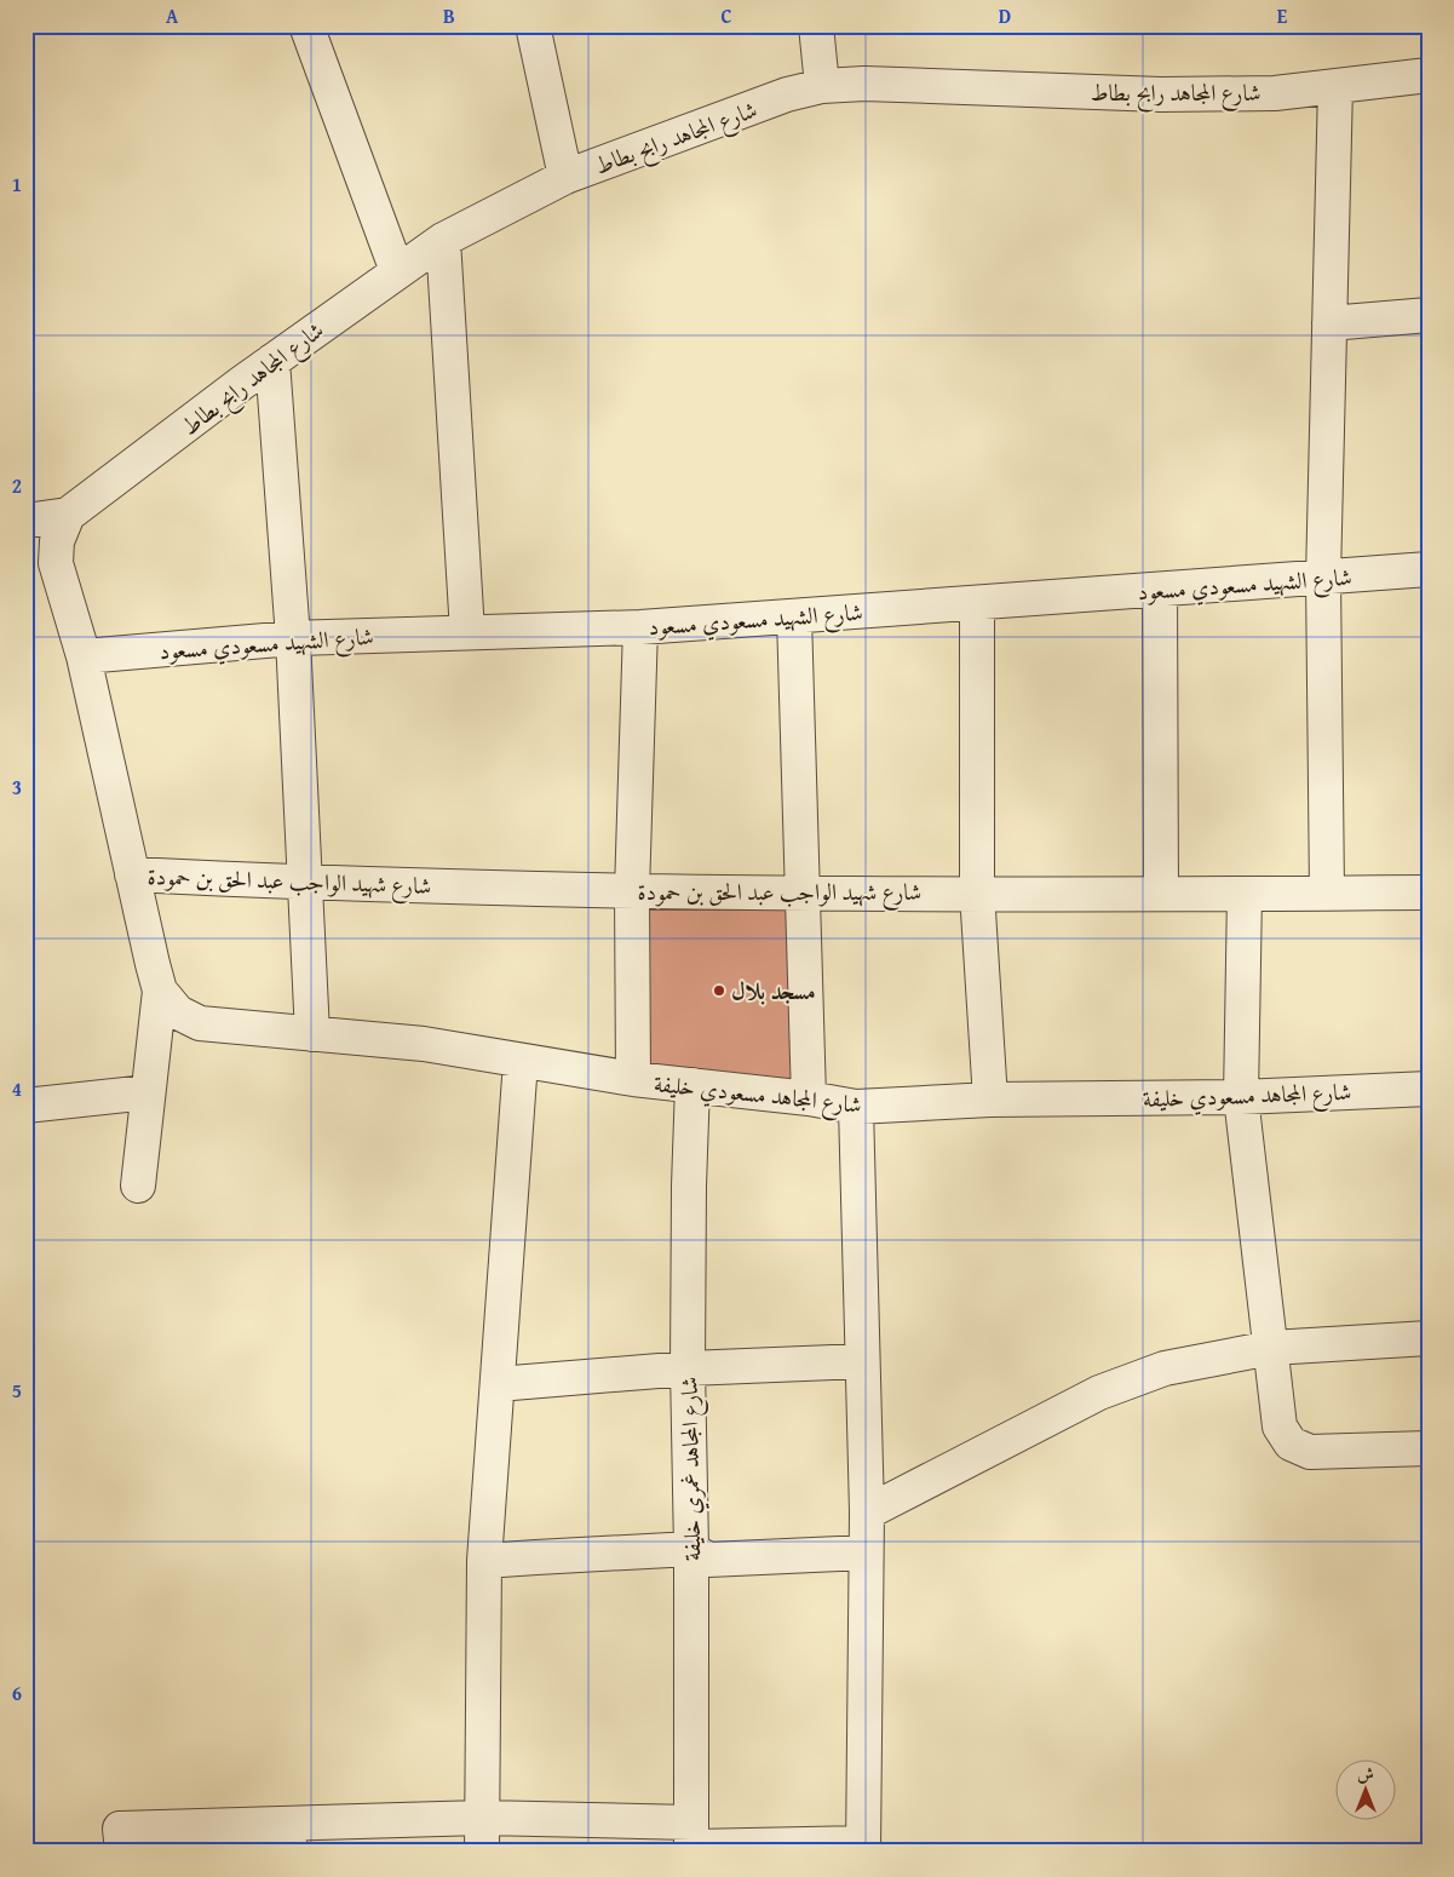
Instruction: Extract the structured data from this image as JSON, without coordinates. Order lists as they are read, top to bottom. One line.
{"streets":{"street":["شارع المجاهد رابح بطاط","شارع الشهيد مسعودي مسعود","شارع شهيد الواجب عبد الحق بن حمودة","شارع المجاهد مسعودي خليفة","شارع المجاهد غمري خليفة"]},"crossings":[["شارع المجاهد مسعودي خليفة","شارع المجاهد غمري خليفة"]],"places":["مسجد بلال"],"north":"top","grid":{"columns":["A","B","C","D","E"],"rows":["1","2","3","4","5","6"]}}
